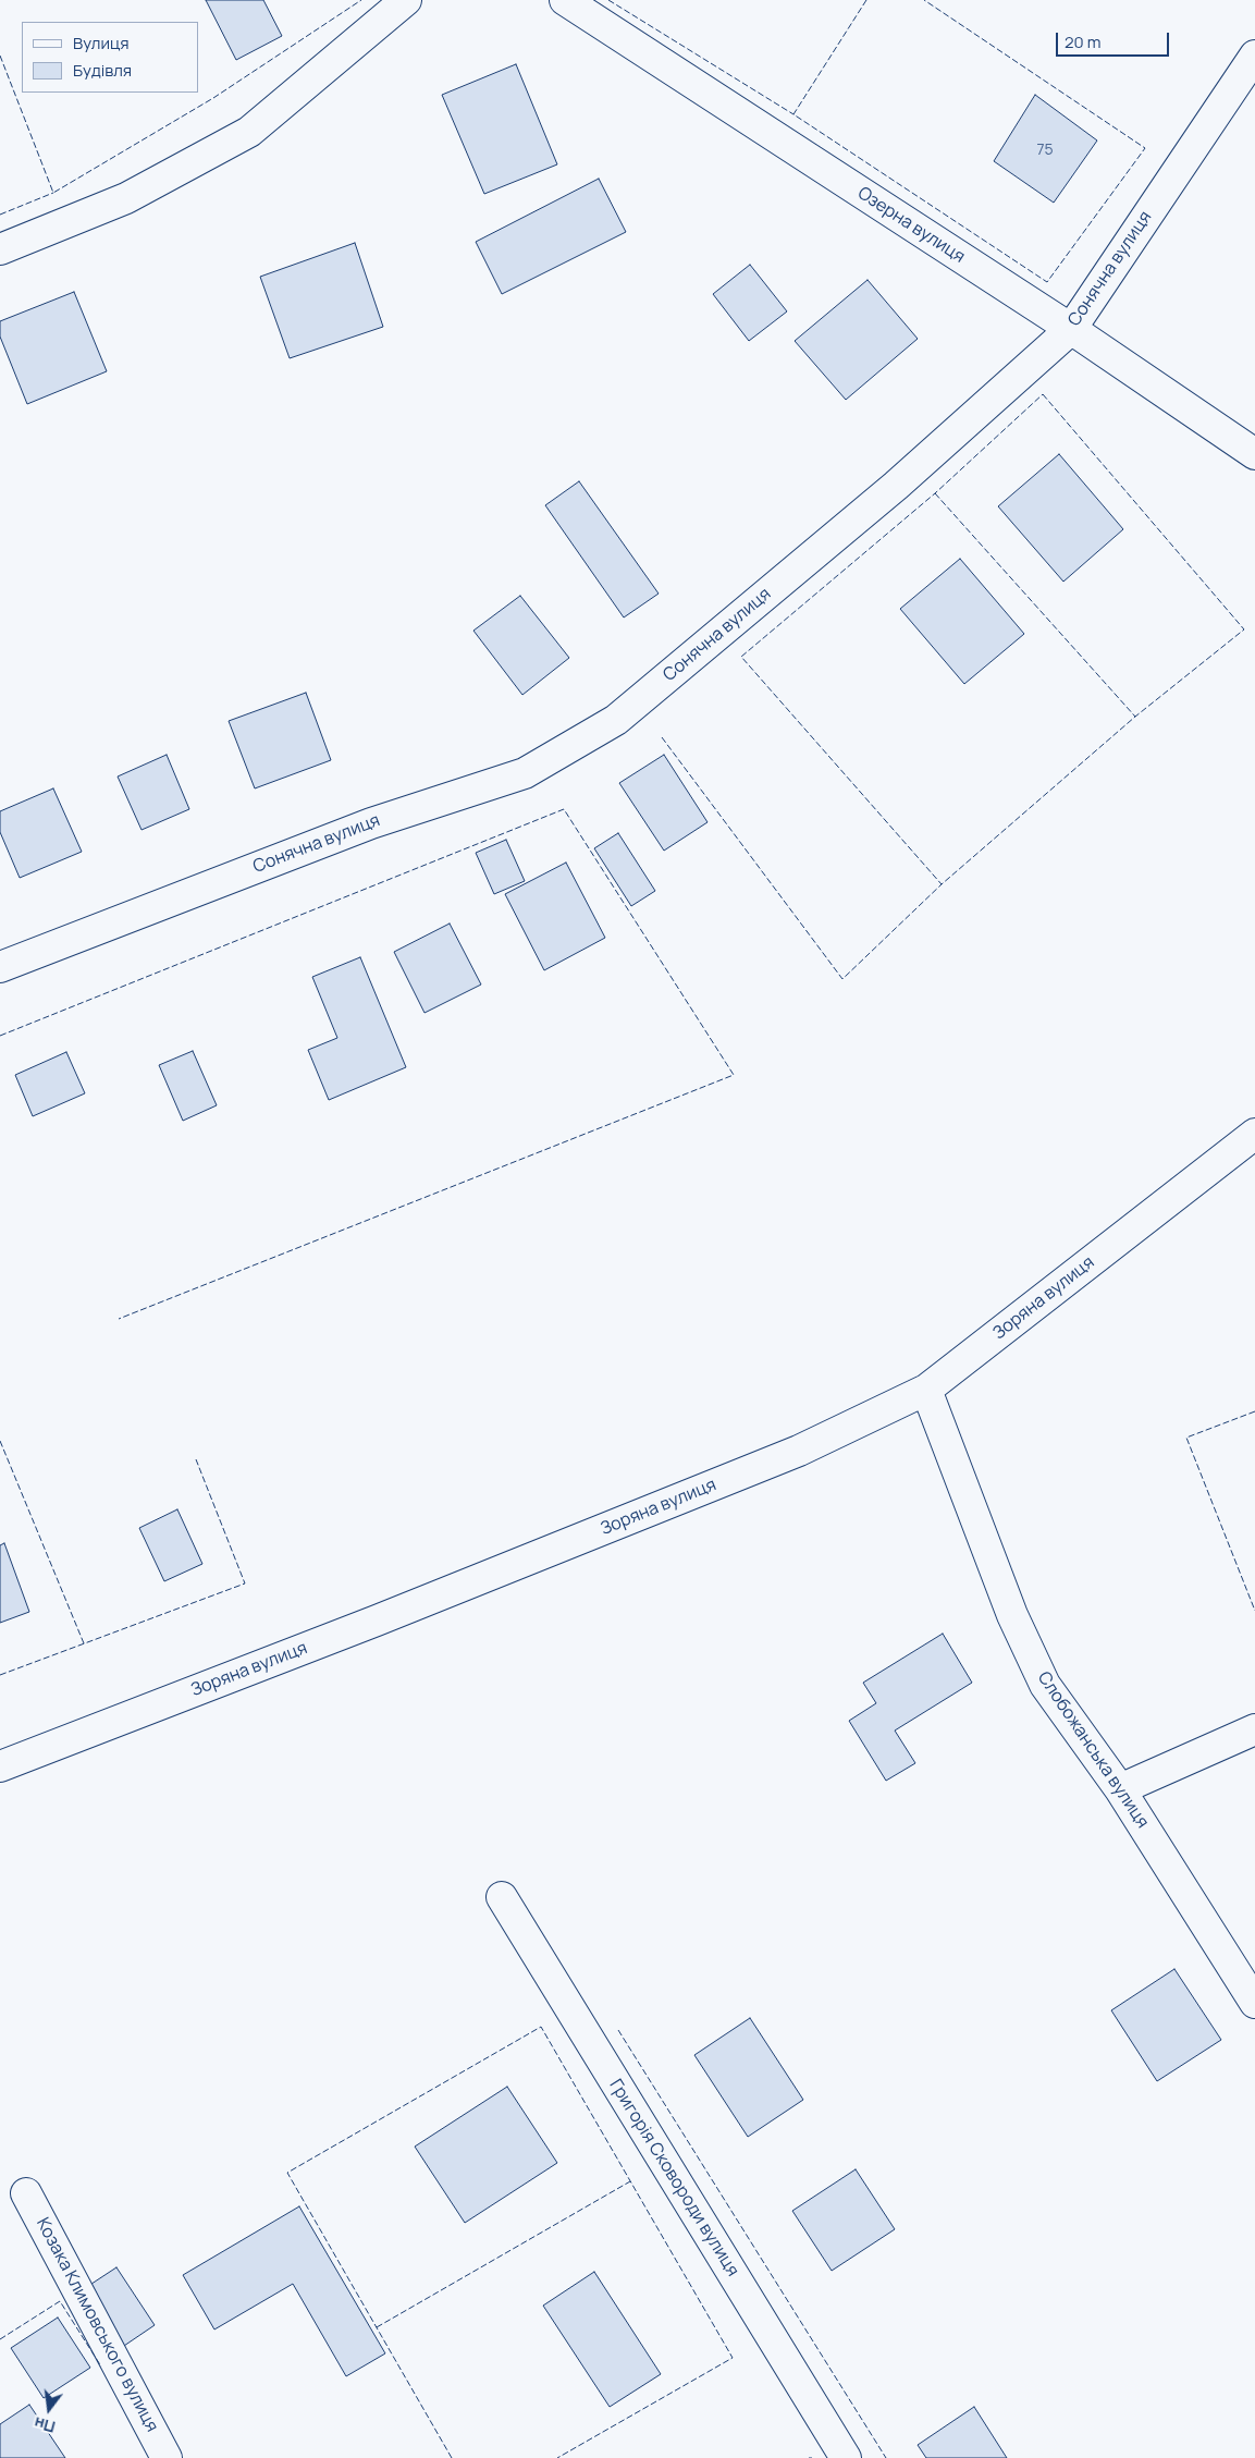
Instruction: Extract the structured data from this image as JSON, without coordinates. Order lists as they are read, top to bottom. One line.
{"streets":{"street":["Озерна вулиця","Сонячна вулиця","Зоряна вулиця","Слобожанська вулиця","Григорія Сковороди вулиця","Козака Климовського вулиця"]},"crossings":[["Озерна вулиця","Сонячна вулиця"],["Зоряна вулиця","Слобожанська вулиця"]],"house_numbers":["75"],"legend":["Вулиця","Будівля"],"scale_bar":"20 m","north":"bottom"}
